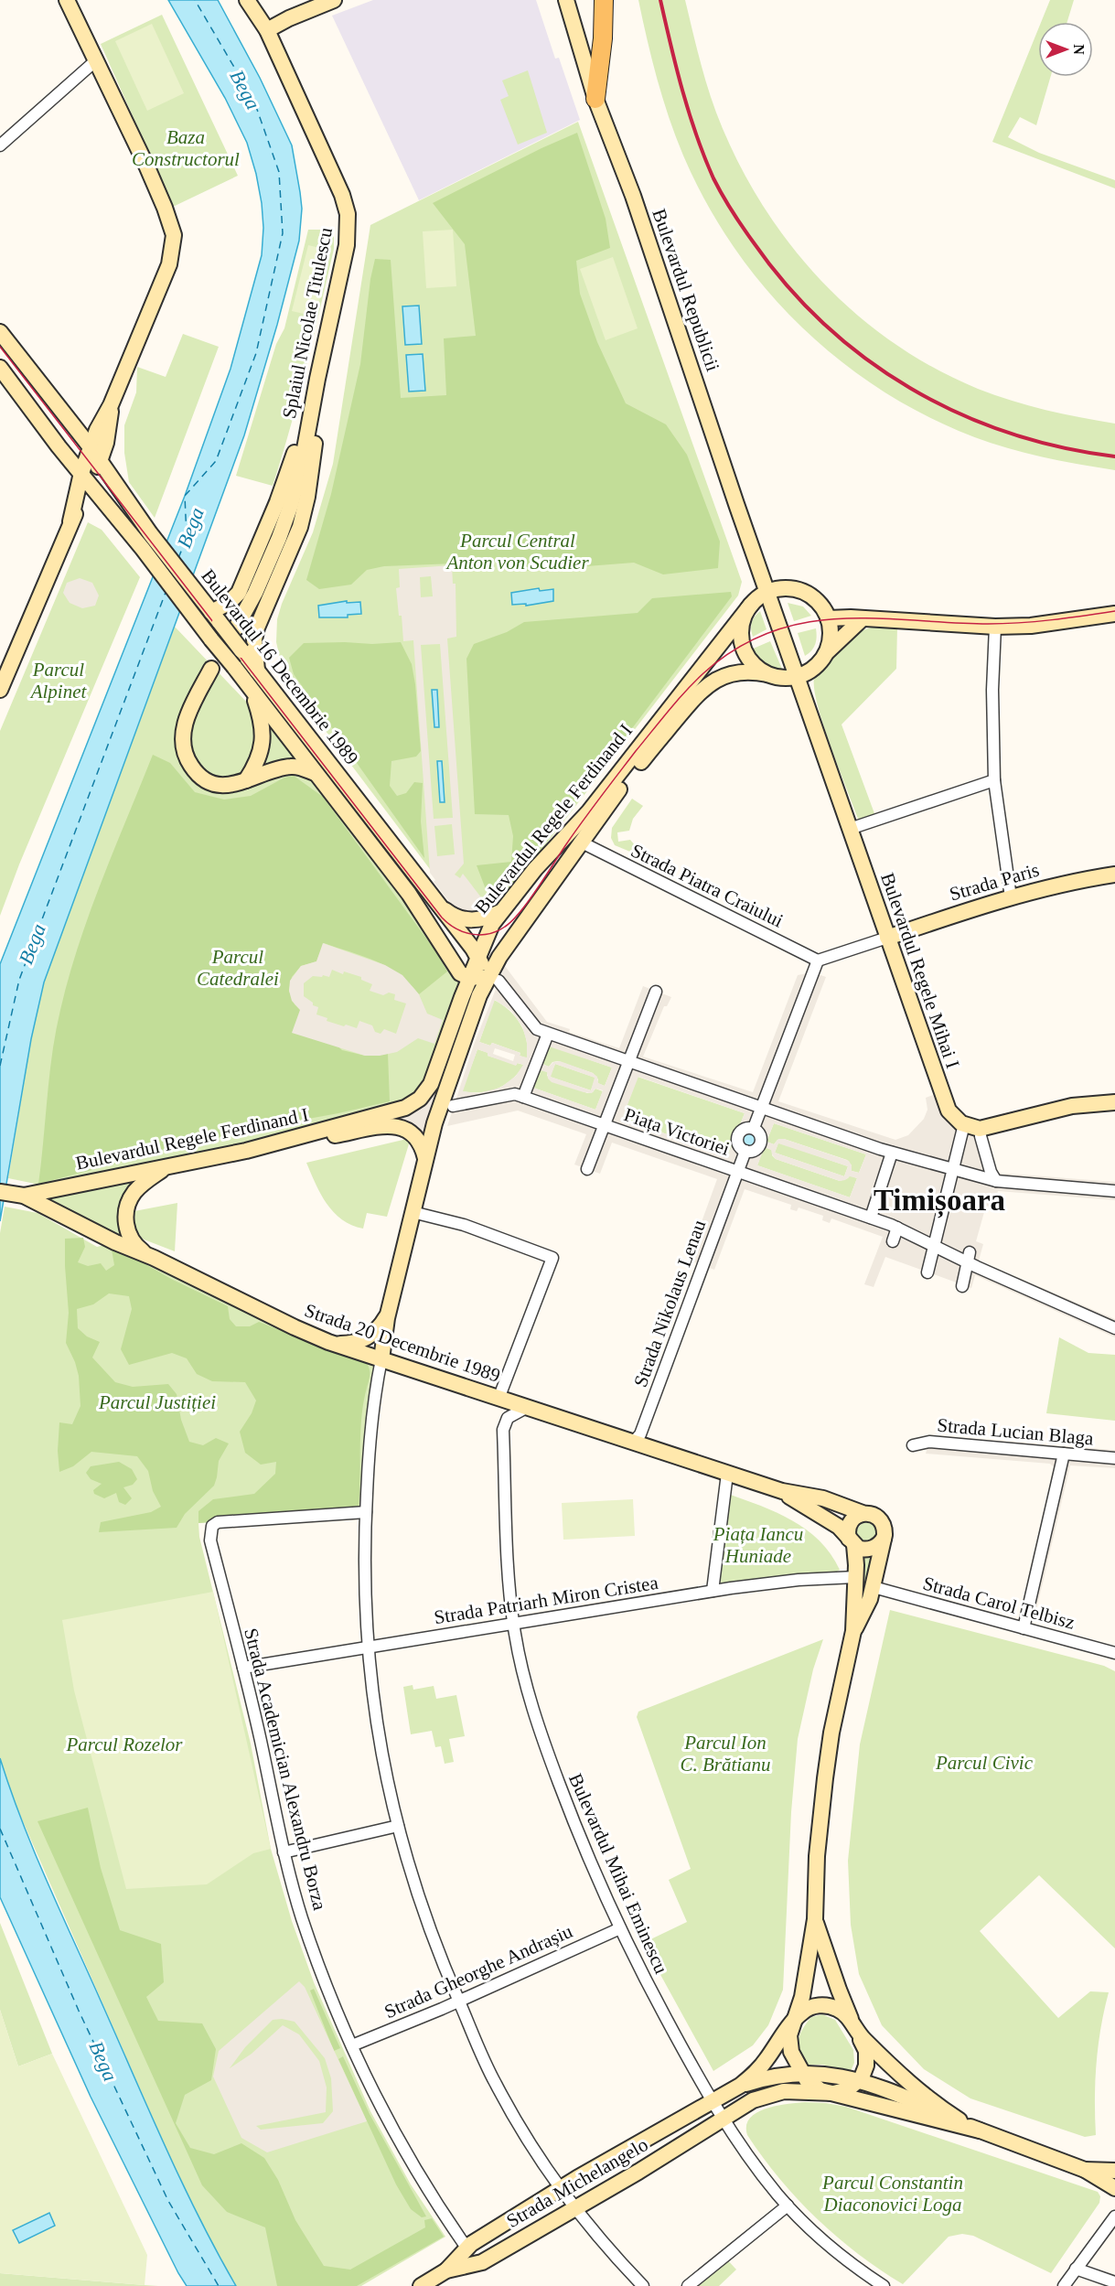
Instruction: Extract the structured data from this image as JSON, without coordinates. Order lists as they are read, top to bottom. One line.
{"streets":{"main road":["Bulevardul Republicii","Splaiul Nicolae Titulescu","Bulevardul 16 Decembrie 1989","Bulevardul Regele Ferdinand I","Strada Paris","Bulevardul Regele Mihai I","Strada 20 Decembrie 1989","Strada Michelangelo"],"street":["Strada Piatra Craiului","Piața Victoriei","Strada Nikolaus Lenau","Strada Lucian Blaga","Strada Patriarh Miron Cristea","Strada Carol Telbisz","Strada Academician Alexandru Borza","Bulevardul Mihai Eminescu","Strada Gheorghe Andrașiu"]},"crossings":[["Bulevardul Republicii","Bulevardul Regele Ferdinand I"],["Bulevardul Republicii","Bulevardul Regele Mihai I"],["Bulevardul 16 Decembrie 1989","Bulevardul Regele Ferdinand I"],["Bulevardul Regele Ferdinand I","Strada Piatra Craiului"],["Bulevardul Regele Ferdinand I","Bulevardul Regele Mihai I"],["Bulevardul Regele Ferdinand I","Strada 20 Decembrie 1989"],["Strada Paris","Bulevardul Regele Mihai I"],["Strada Piatra Craiului","Piața Victoriei"],["Piața Victoriei","Strada Nikolaus Lenau"],["Strada Nikolaus Lenau","Strada 20 Decembrie 1989"],["Strada 20 Decembrie 1989","Bulevardul Mihai Eminescu"],["Strada Patriarh Miron Cristea","Strada Academician Alexandru Borza"],["Strada Patriarh Miron Cristea","Bulevardul Mihai Eminescu"],["Strada Academician Alexandru Borza","Strada Gheorghe Andrașiu"],["Strada Academician Alexandru Borza","Strada Michelangelo"],["Bulevardul Mihai Eminescu","Strada Gheorghe Andrașiu"],["Bulevardul Mihai Eminescu","Strada Michelangelo"]],"districts":["Timișoara"],"water":["Bega"],"parks":["Baza Constructorul","Parcul Central Anton von Scudier","Parcul Alpinet","Parcul Catedralei","Parcul Justiției","Piața Iancu Huniade","Parcul Ion C. Brătianu","Parcul Rozelor","Parcul Civic","Parcul Constantin Diaconovici Loga"],"north":"right"}
